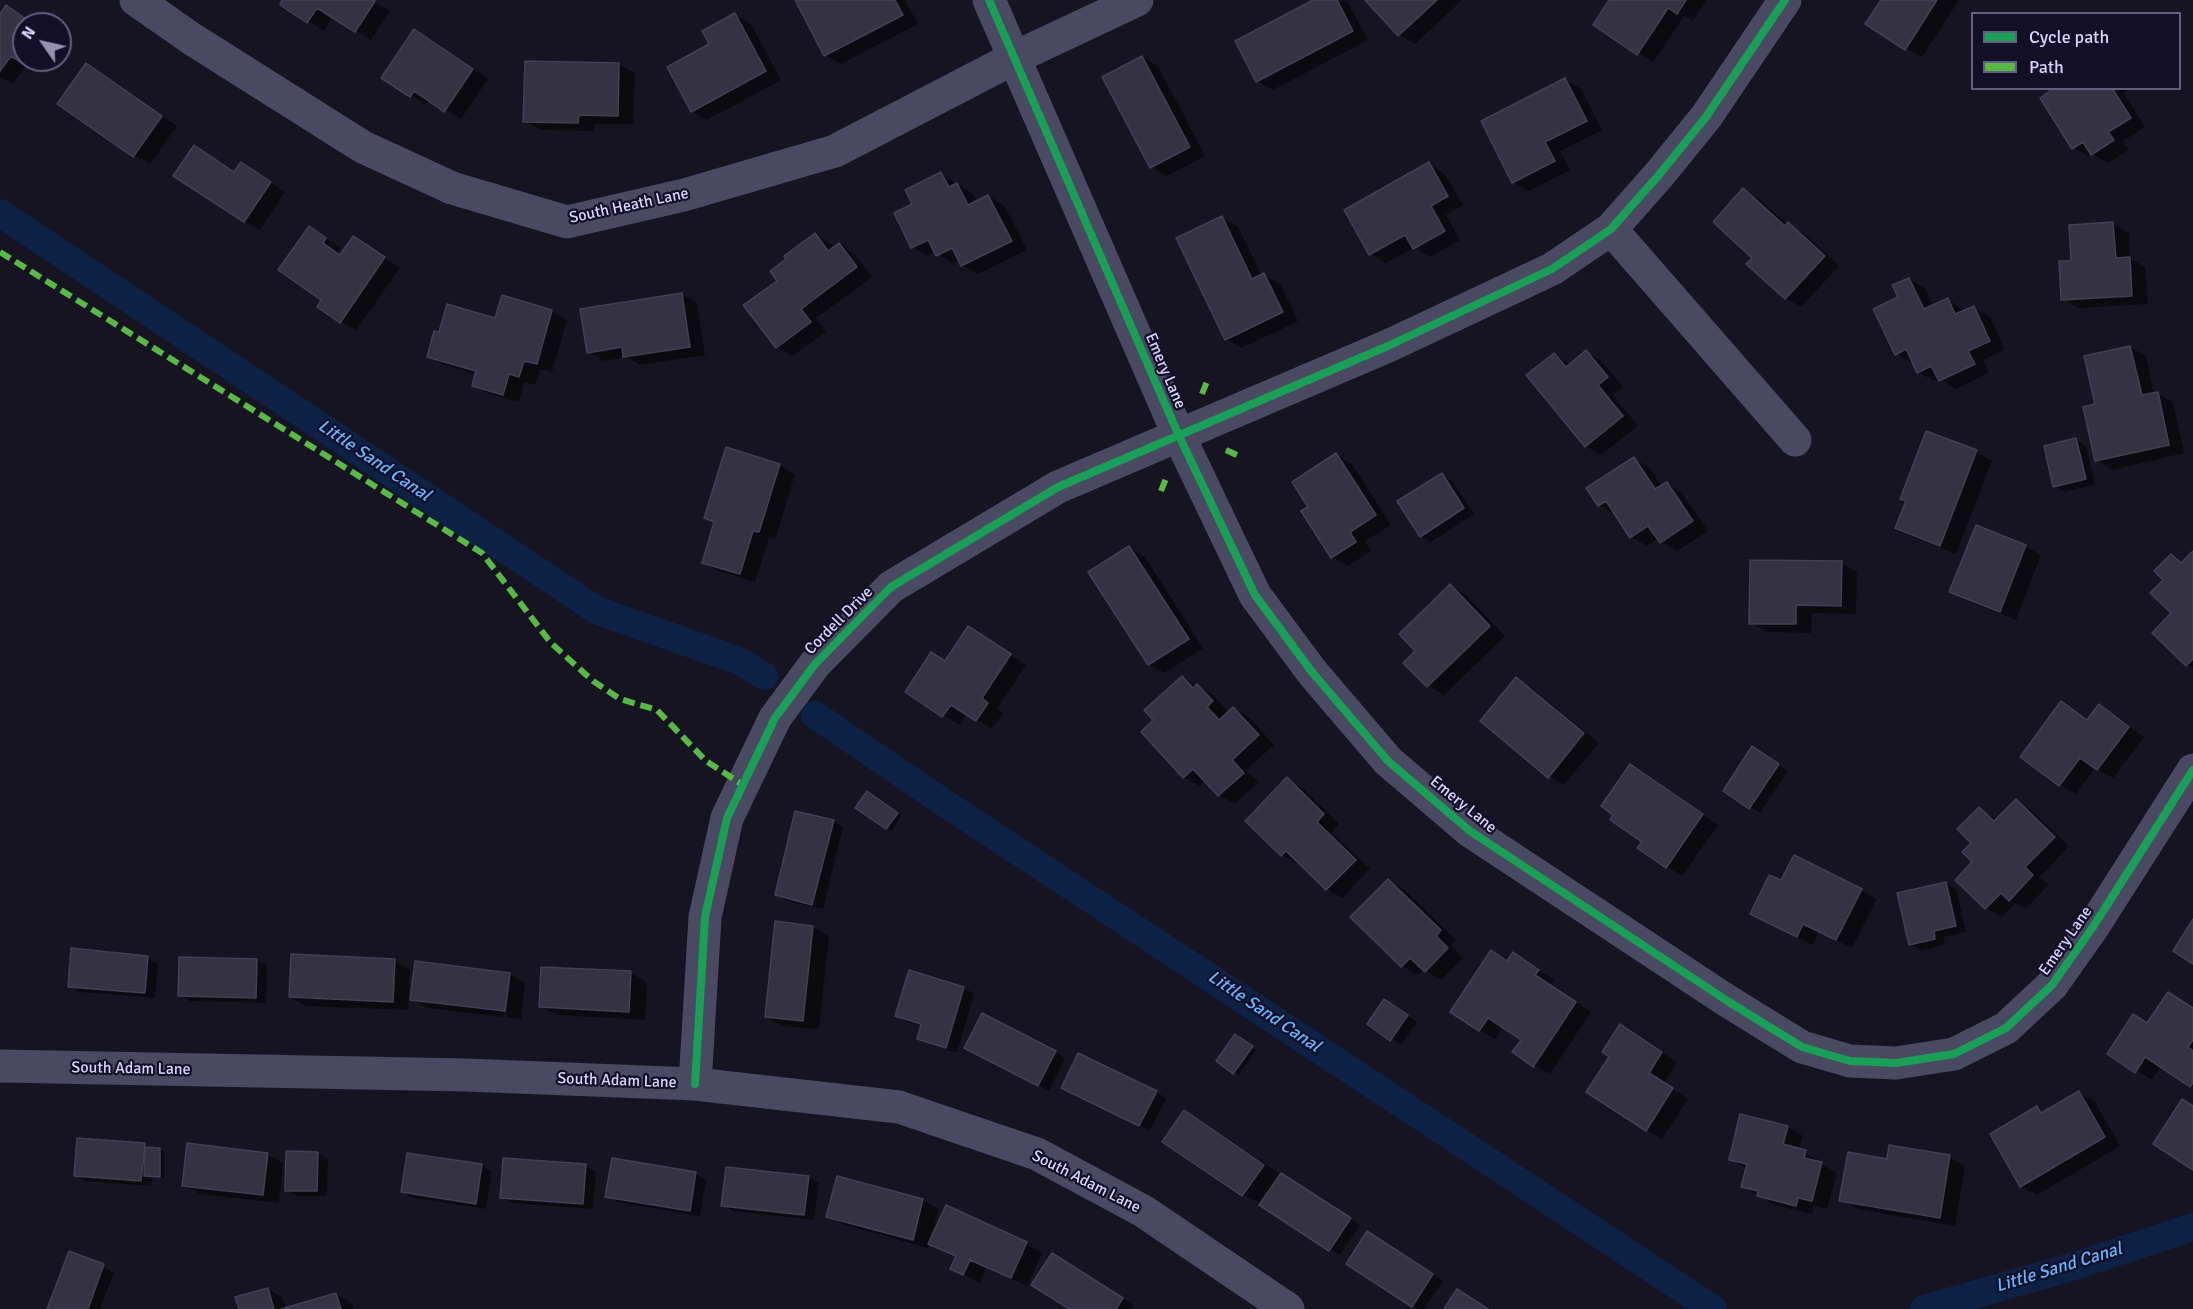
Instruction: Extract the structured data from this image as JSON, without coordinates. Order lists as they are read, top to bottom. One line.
{"streets":{"street":["South Heath Lane","Emery Lane","Cordell Drive","South Adam Lane"]},"crossings":[["South Heath Lane","Emery Lane"],["Emery Lane","Cordell Drive"],["Cordell Drive","South Adam Lane"]],"water":["Little Sand Canal"],"legend":["Cycle path","Path"],"north":"top left"}
